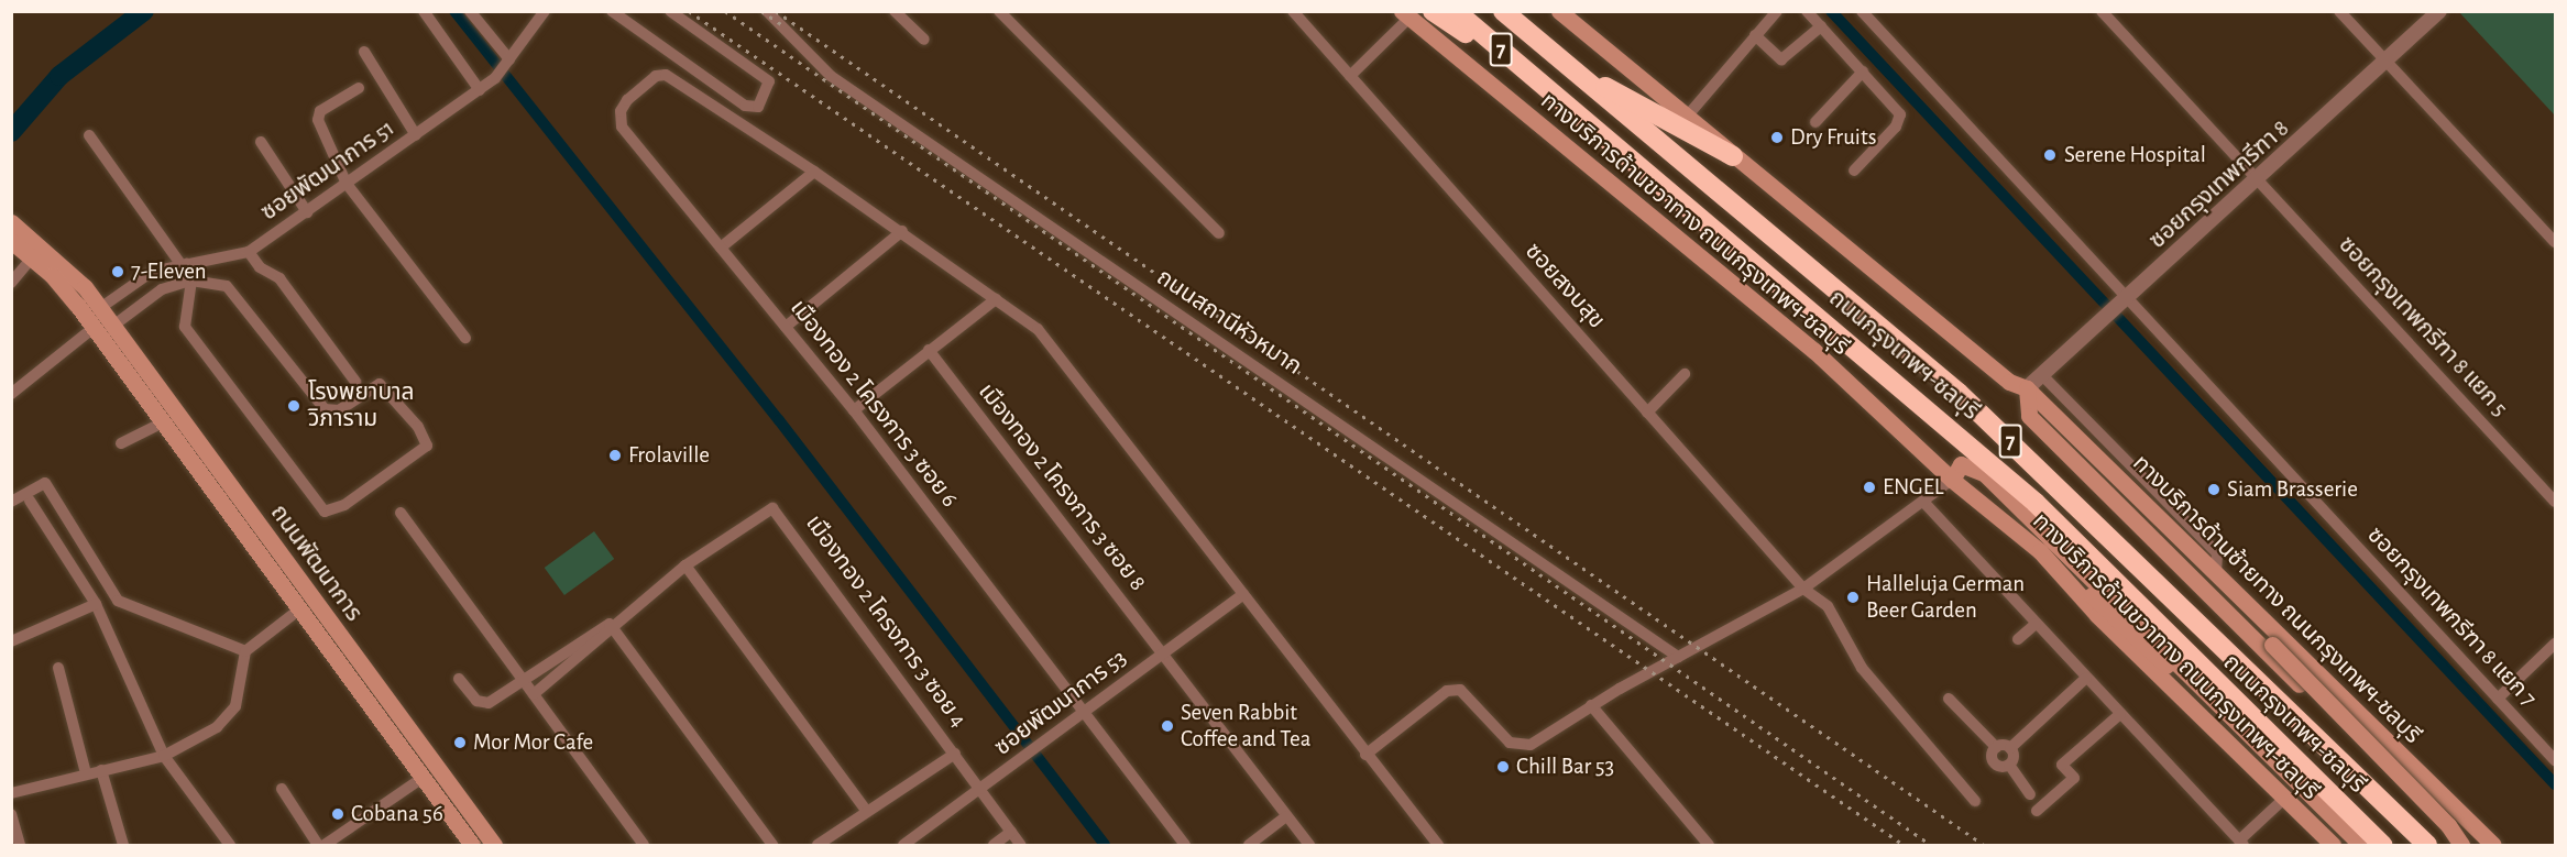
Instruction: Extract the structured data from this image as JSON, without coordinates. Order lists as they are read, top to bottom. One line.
{"streets":{"highway":["7","ถนนกรุงเทพฯ-ชลบุรี"],"main road":["ทางบริการด้านขวาทาง ถนนกรุงเทพฯ-ชลบุรี","ถนนพัฒนาการ","ทางบริการด้านซ้ายทาง ถนนกรุงเทพฯ-ชลบุรี"],"street":["ซอยพัฒนาการ 51","ซอยกรุงเทพกรีฑา 8","ซอยสงบสุข","ถนนสถานีหัวหมาก","ซอยกรุงเทพกรีฑา 8 แยก 5","เมืองทอง 2 โครงการ 3 ซอย 6","เมืองทอง 2 โครงการ 3 ซอย 8","ซอยกรุงเทพกรีฑา 8 แยก 7","เมืองทอง 2 โครงการ 3 ซอย 4","ซอยพัฒนาการ 53"]},"crossings":[["ซอยพัฒนาการ 51","ถนนพัฒนาการ"],["ซอยกรุงเทพกรีฑา 8","ซอยกรุงเทพกรีฑา 8 แยก 5"],["ซอยกรุงเทพกรีฑา 8","ทางบริการด้านซ้ายทาง ถนนกรุงเทพฯ-ชลบุรี"],["ซอยกรุงเทพกรีฑา 8","ซอยกรุงเทพกรีฑา 8 แยก 7"],["เมืองทอง 2 โครงการ 3 ซอย 6","ซอยพัฒนาการ 53"],["เมืองทอง 2 โครงการ 3 ซอย 8","ซอยพัฒนาการ 53"],["เมืองทอง 2 โครงการ 3 ซอย 4","ซอยพัฒนาการ 53"]],"places":["Dry Fruits","Serene Hospital","7-Eleven","โรงพยาบาล วิภาราม","Frolaville","ENGEL","Siam Brasserie","Halleluja German Beer Garden","Seven Rabbit Coffee and Tea","Mor Mor Cafe","Chill Bar 53","Cobana 56"]}
